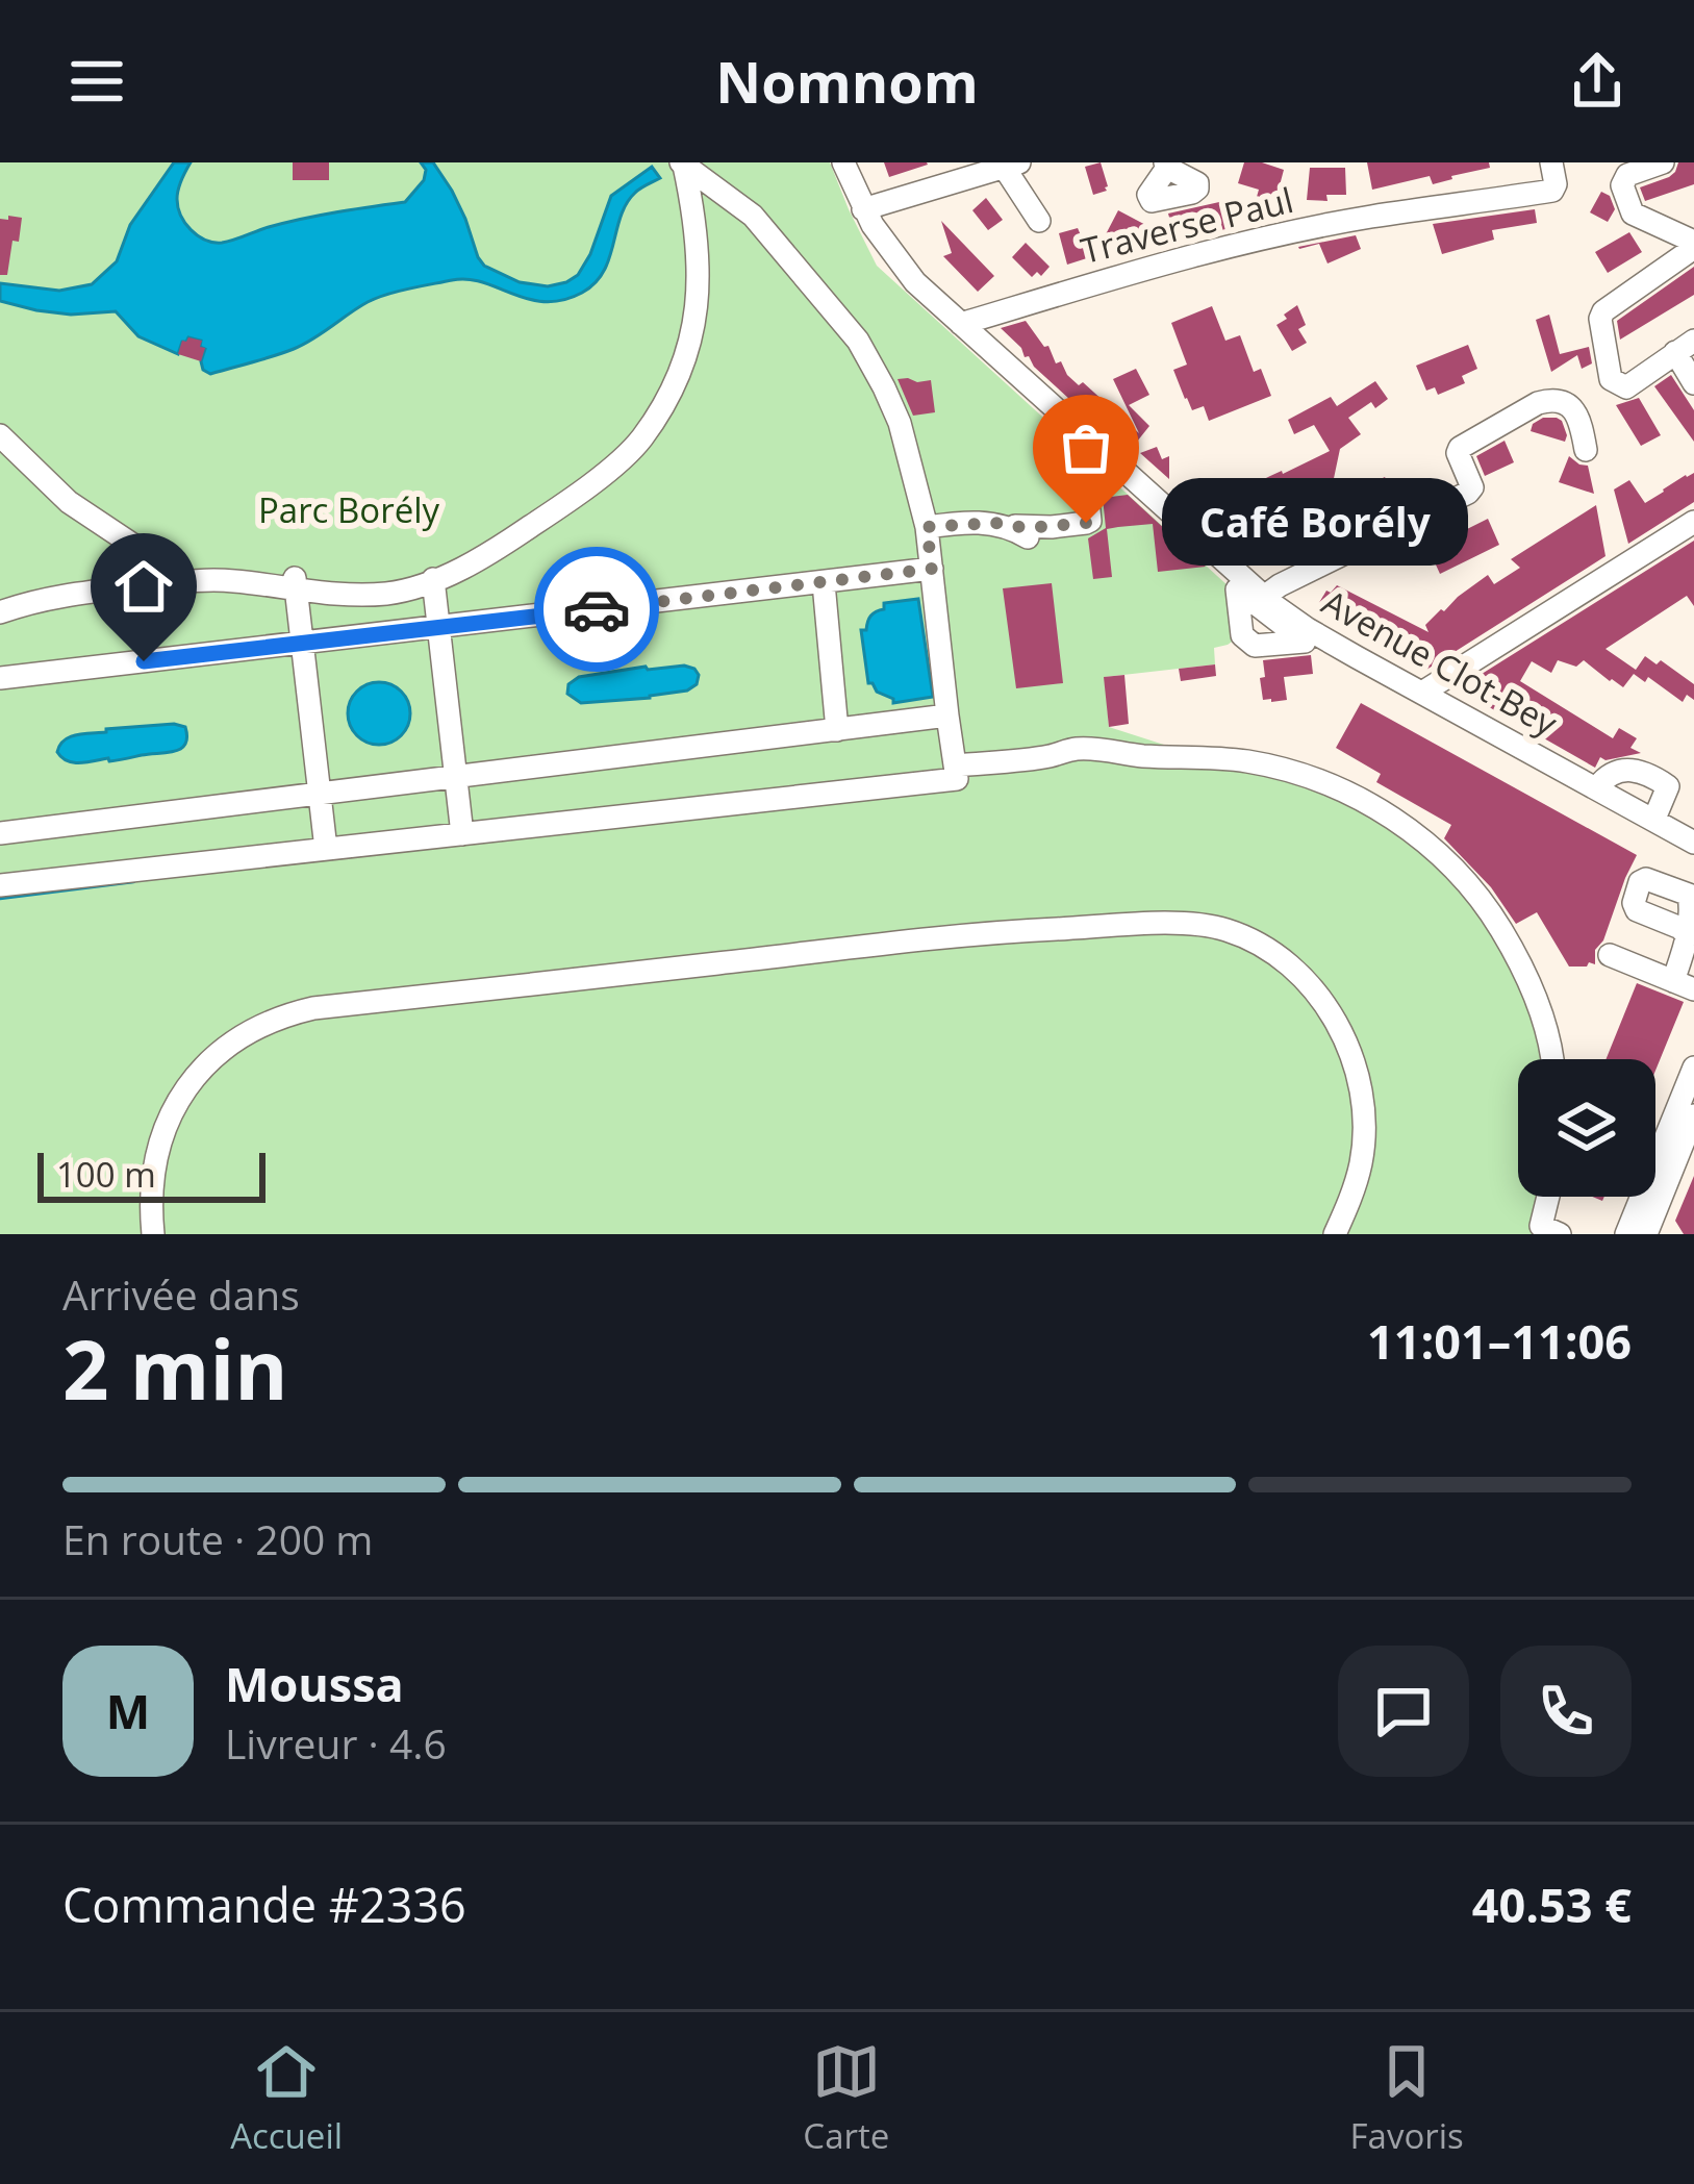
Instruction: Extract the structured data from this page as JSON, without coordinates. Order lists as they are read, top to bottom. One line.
{"streets":{"street":["Traverse Paul","Avenue Clot-Bey"]},"crossings":[["Traverse Paul","Avenue Clot-Bey"]],"parks":["Parc Borély"],"places":["Café Borély"],"scale_bar":"100 m","page":{"header":"Nomnom","bubble":"Café Borély","scale":"100 m","heading":["2 min","Arrivée dans","11:01–11:06"],"panel":["Moussa","Livreur · 4.6","Commande #2336","40.53 €"],"bar":"En route · 200 m","round":"M","tabs":["Accueil","Carte","Favoris"]}}
